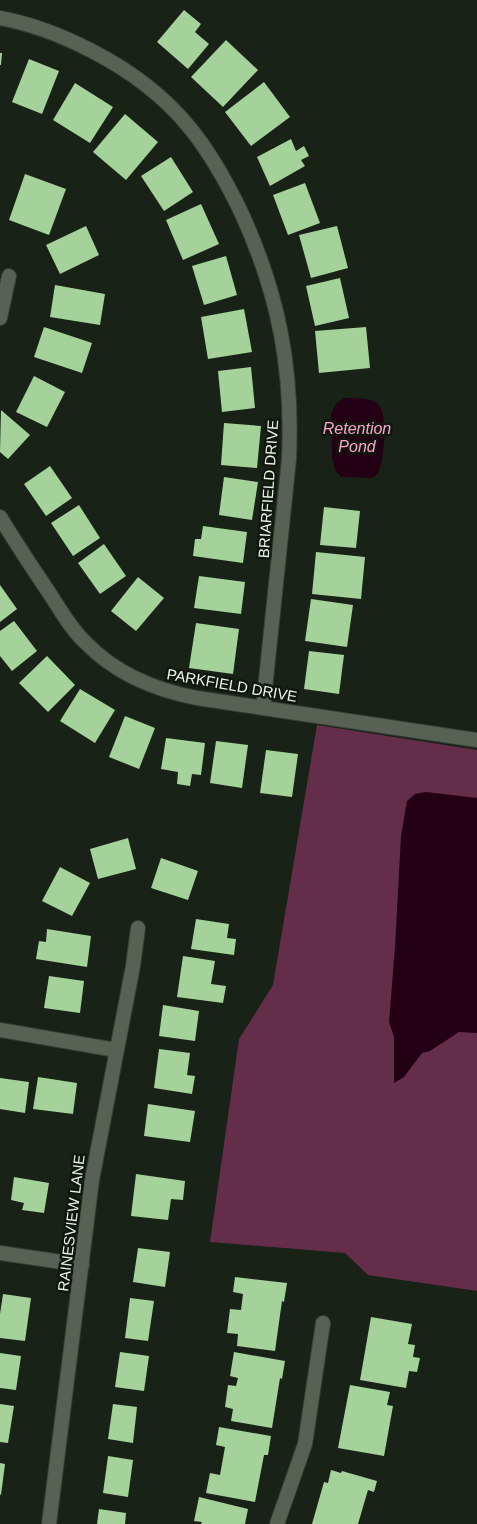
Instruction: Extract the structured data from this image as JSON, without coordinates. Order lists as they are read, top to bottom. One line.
{"streets":{"street":["BRIARFIELD DRIVE","PARKFIELD DRIVE","RAINESVIEW LANE"]},"crossings":[["BRIARFIELD DRIVE","PARKFIELD DRIVE"]],"water":["Retention Pond"]}
